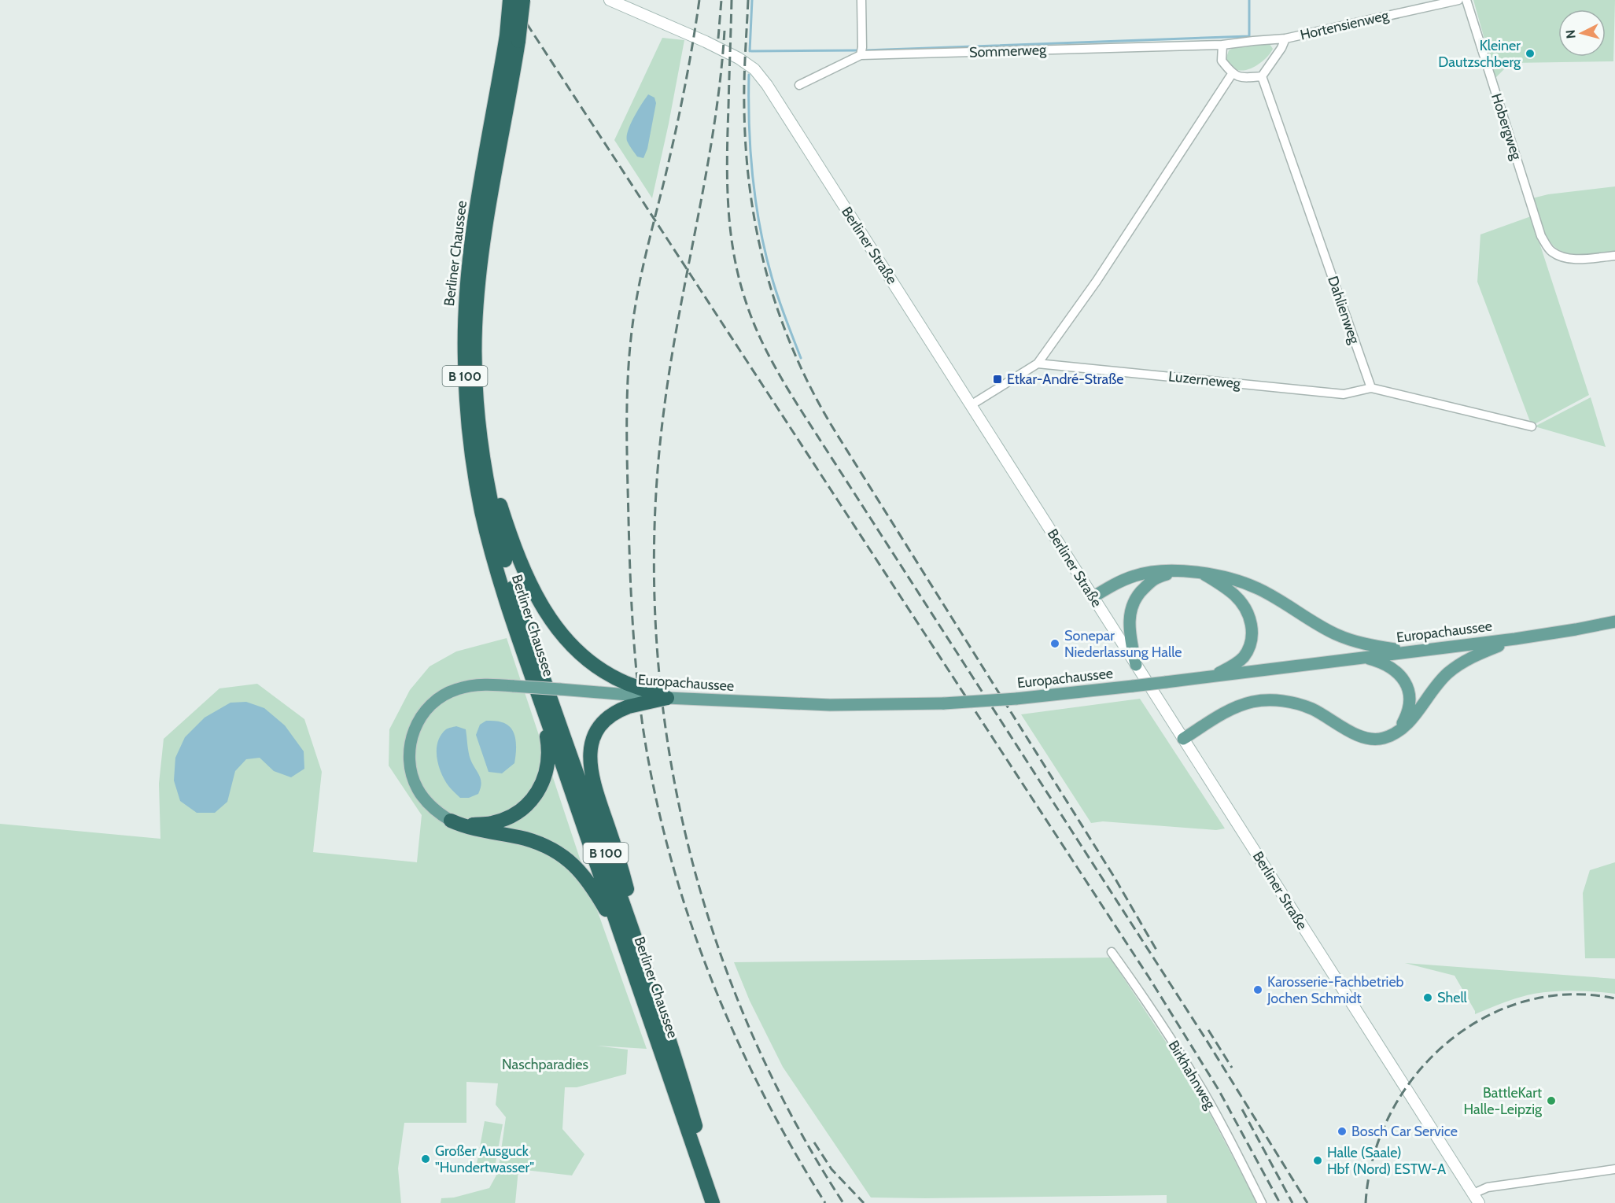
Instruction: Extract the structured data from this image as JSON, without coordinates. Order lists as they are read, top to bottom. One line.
{"streets":{"highway":["Berliner Chaussee","B 100"],"main road":["Europachaussee"],"street":["Hortensienweg","Sommerweg","Hobergweg","Berliner Straße","Dahlienweg","Luzerneweg","Birkhahnweg"]},"crossings":[["Hortensienweg","Sommerweg"],["Berliner Chaussee","B 100"],["Dahlienweg","Luzerneweg"]],"parks":["Naschparadies"],"places":{"other":["Kleiner Dautzschberg","Sonepar Niederlassung Halle","Karosserie-Fachbetrieb Jochen Schmidt","Shell","BattleKart Halle-Leipzig","Bosch Car Service","Großer Ausguck \"Hundertwasser\"","Halle (Saale) Hbf (Nord) ESTW-A"],"transit":["Etkar-André-Straße"]},"north":"left"}
